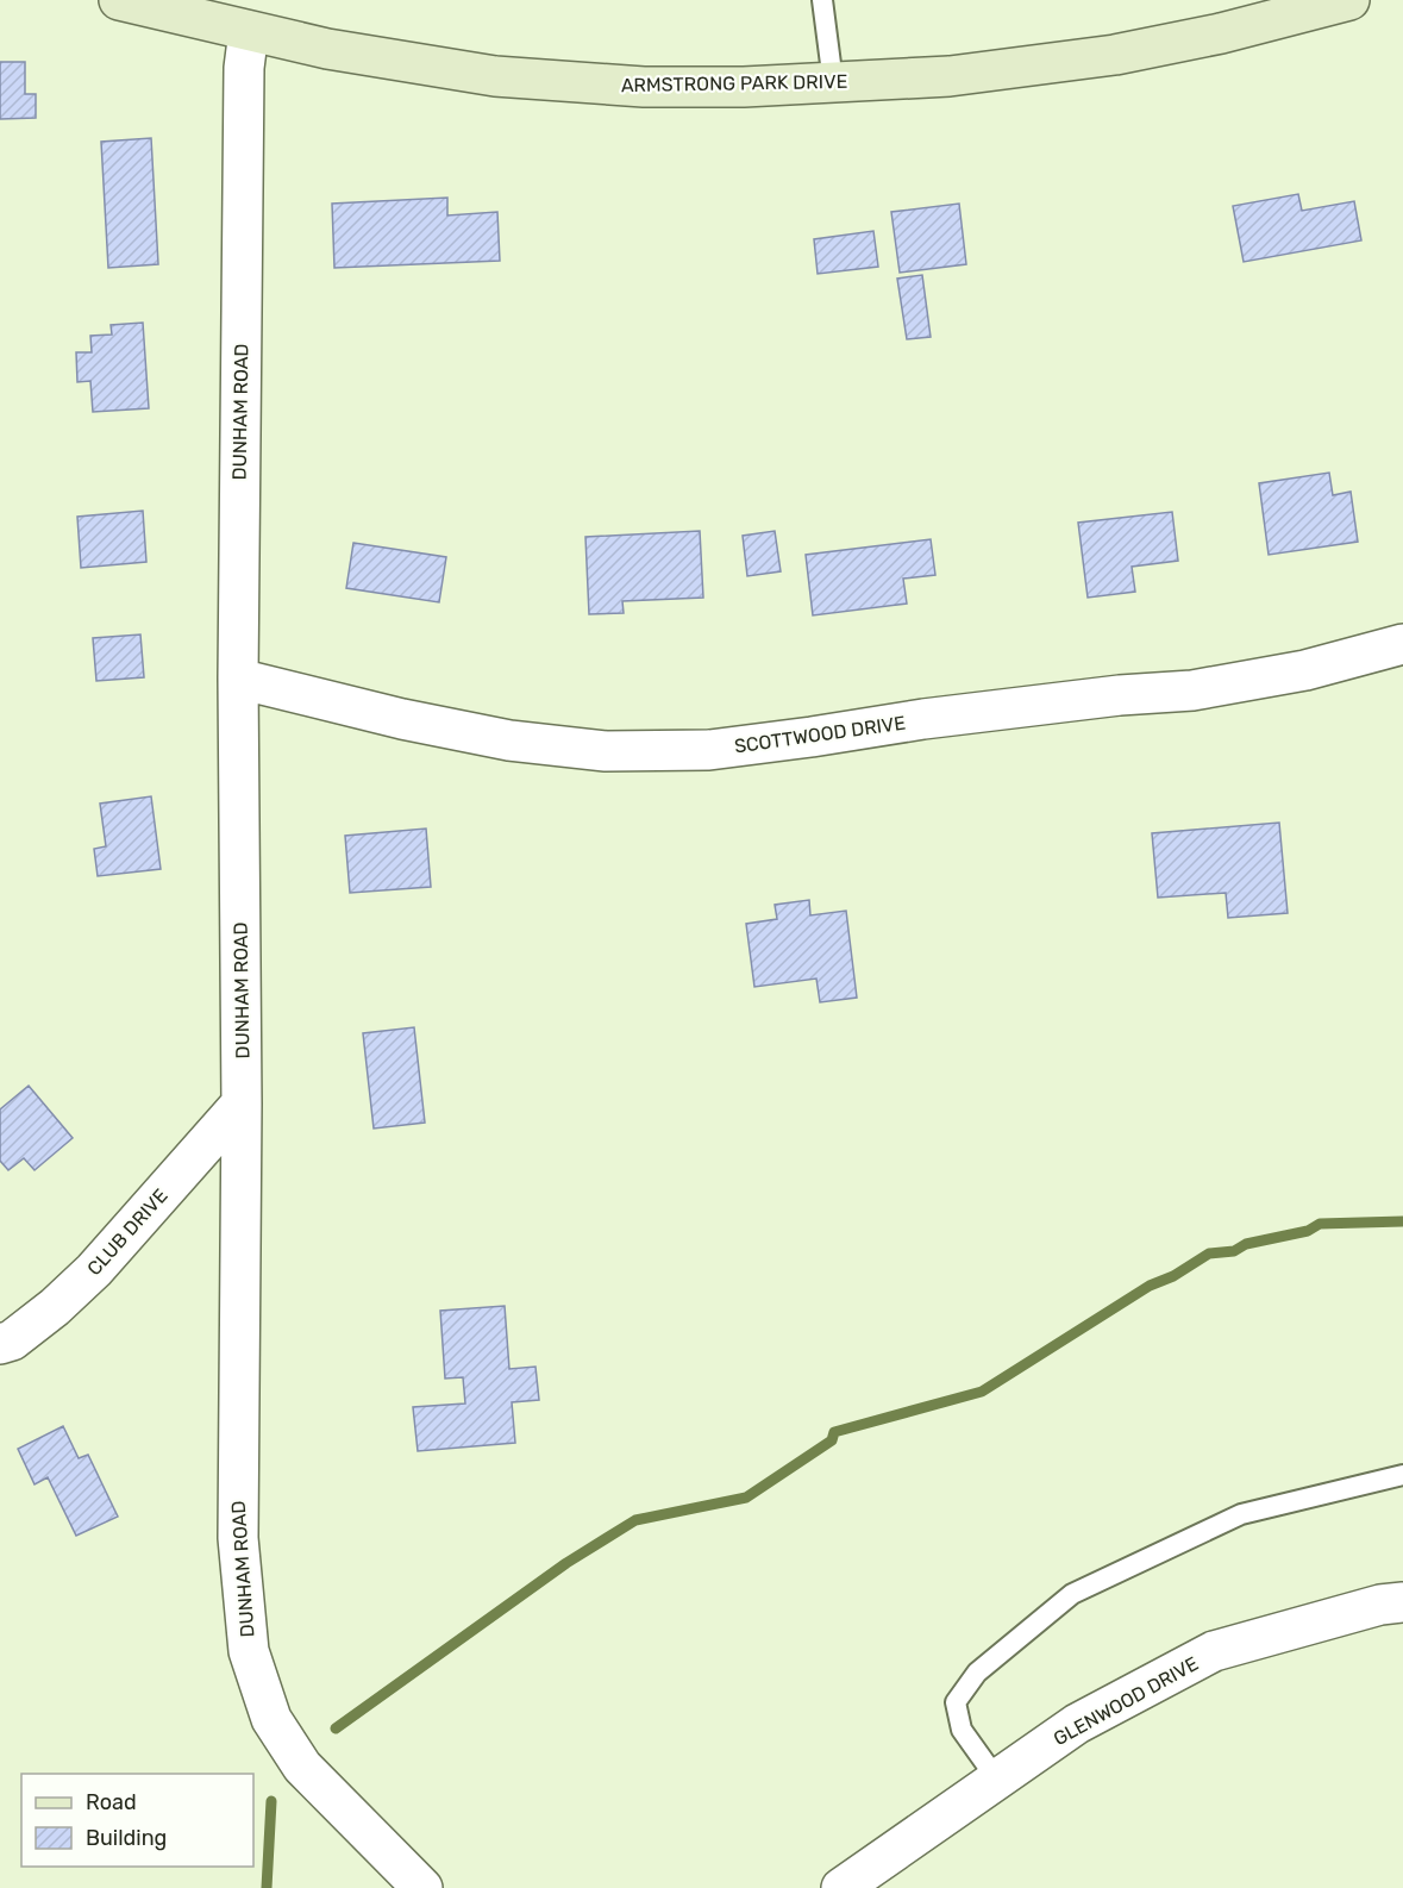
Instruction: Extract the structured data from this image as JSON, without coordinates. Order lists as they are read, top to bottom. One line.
{"streets":{"main road":["ARMSTRONG PARK DRIVE"],"street":["DUNHAM ROAD","SCOTTWOOD DRIVE","CLUB DRIVE","GLENWOOD DRIVE"]},"crossings":[["ARMSTRONG PARK DRIVE","DUNHAM ROAD"],["DUNHAM ROAD","SCOTTWOOD DRIVE"],["DUNHAM ROAD","CLUB DRIVE"]],"legend":["Road","Building"]}
